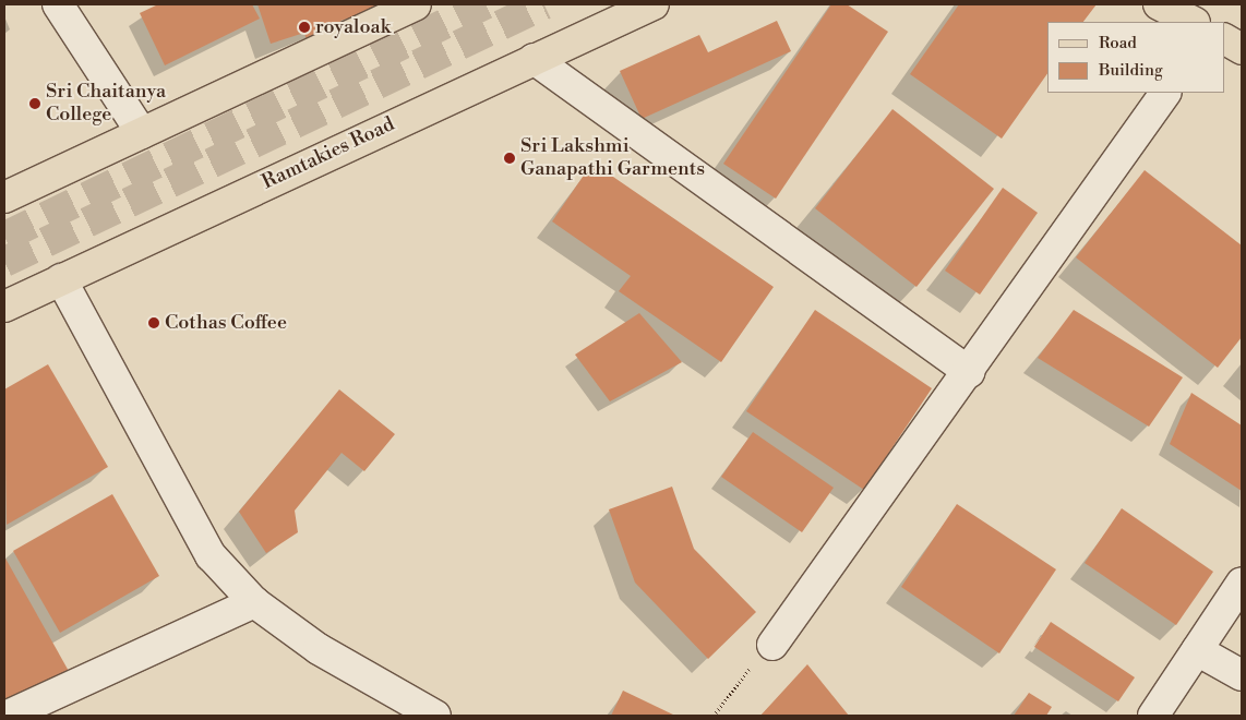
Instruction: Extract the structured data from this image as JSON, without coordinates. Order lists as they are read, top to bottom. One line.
{"streets":{"main road":["Ramtakies Road"]},"places":["royaloak","Sri Chaitanya College","Sri Lakshmi Ganapathi Garments","Cothas Coffee"],"legend":["Road","Building"]}
